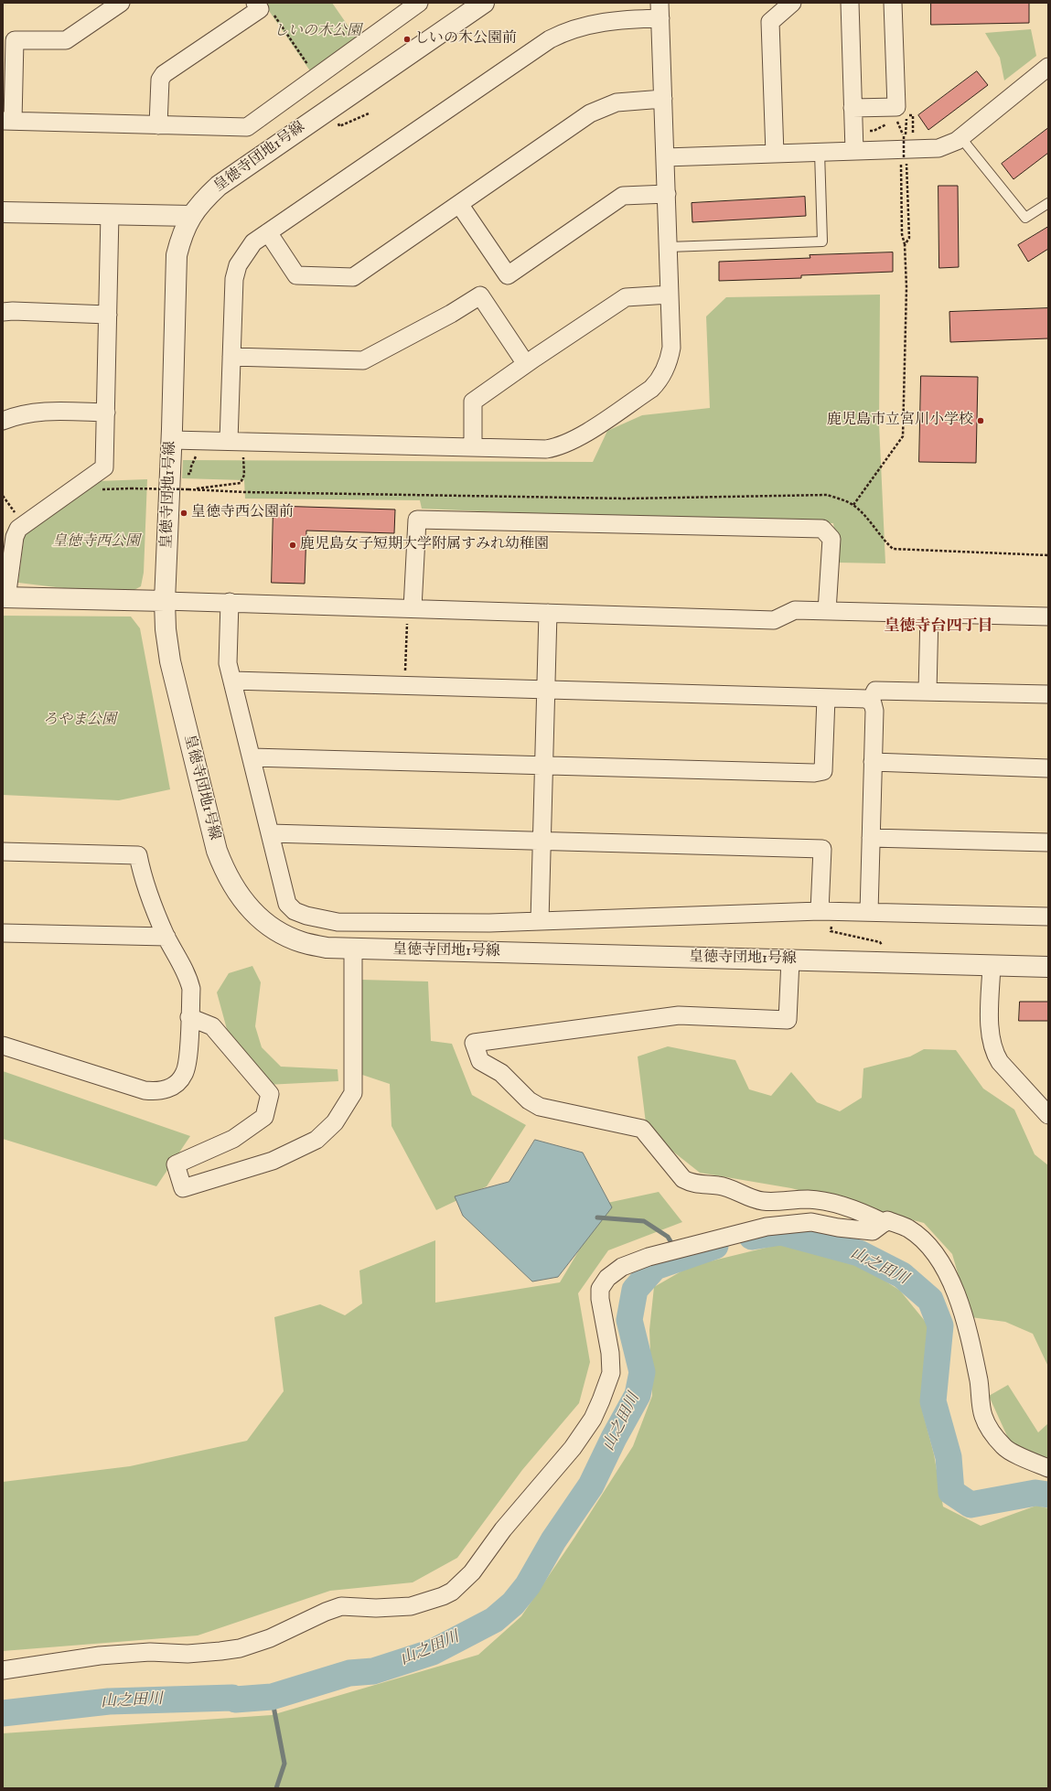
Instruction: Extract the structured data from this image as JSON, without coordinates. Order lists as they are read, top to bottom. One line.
{"streets":{"street":["皇徳寺団地1号線"]},"districts":["皇徳寺台四丁目"],"water":["山之田川"],"parks":["しいの木公園","皇徳寺西公園","ろやま公園"],"places":["しいの木公園前","鹿児島市立宮川小学校","皇徳寺西公園前","鹿児島女子短期大学附属すみれ幼稚園"]}
